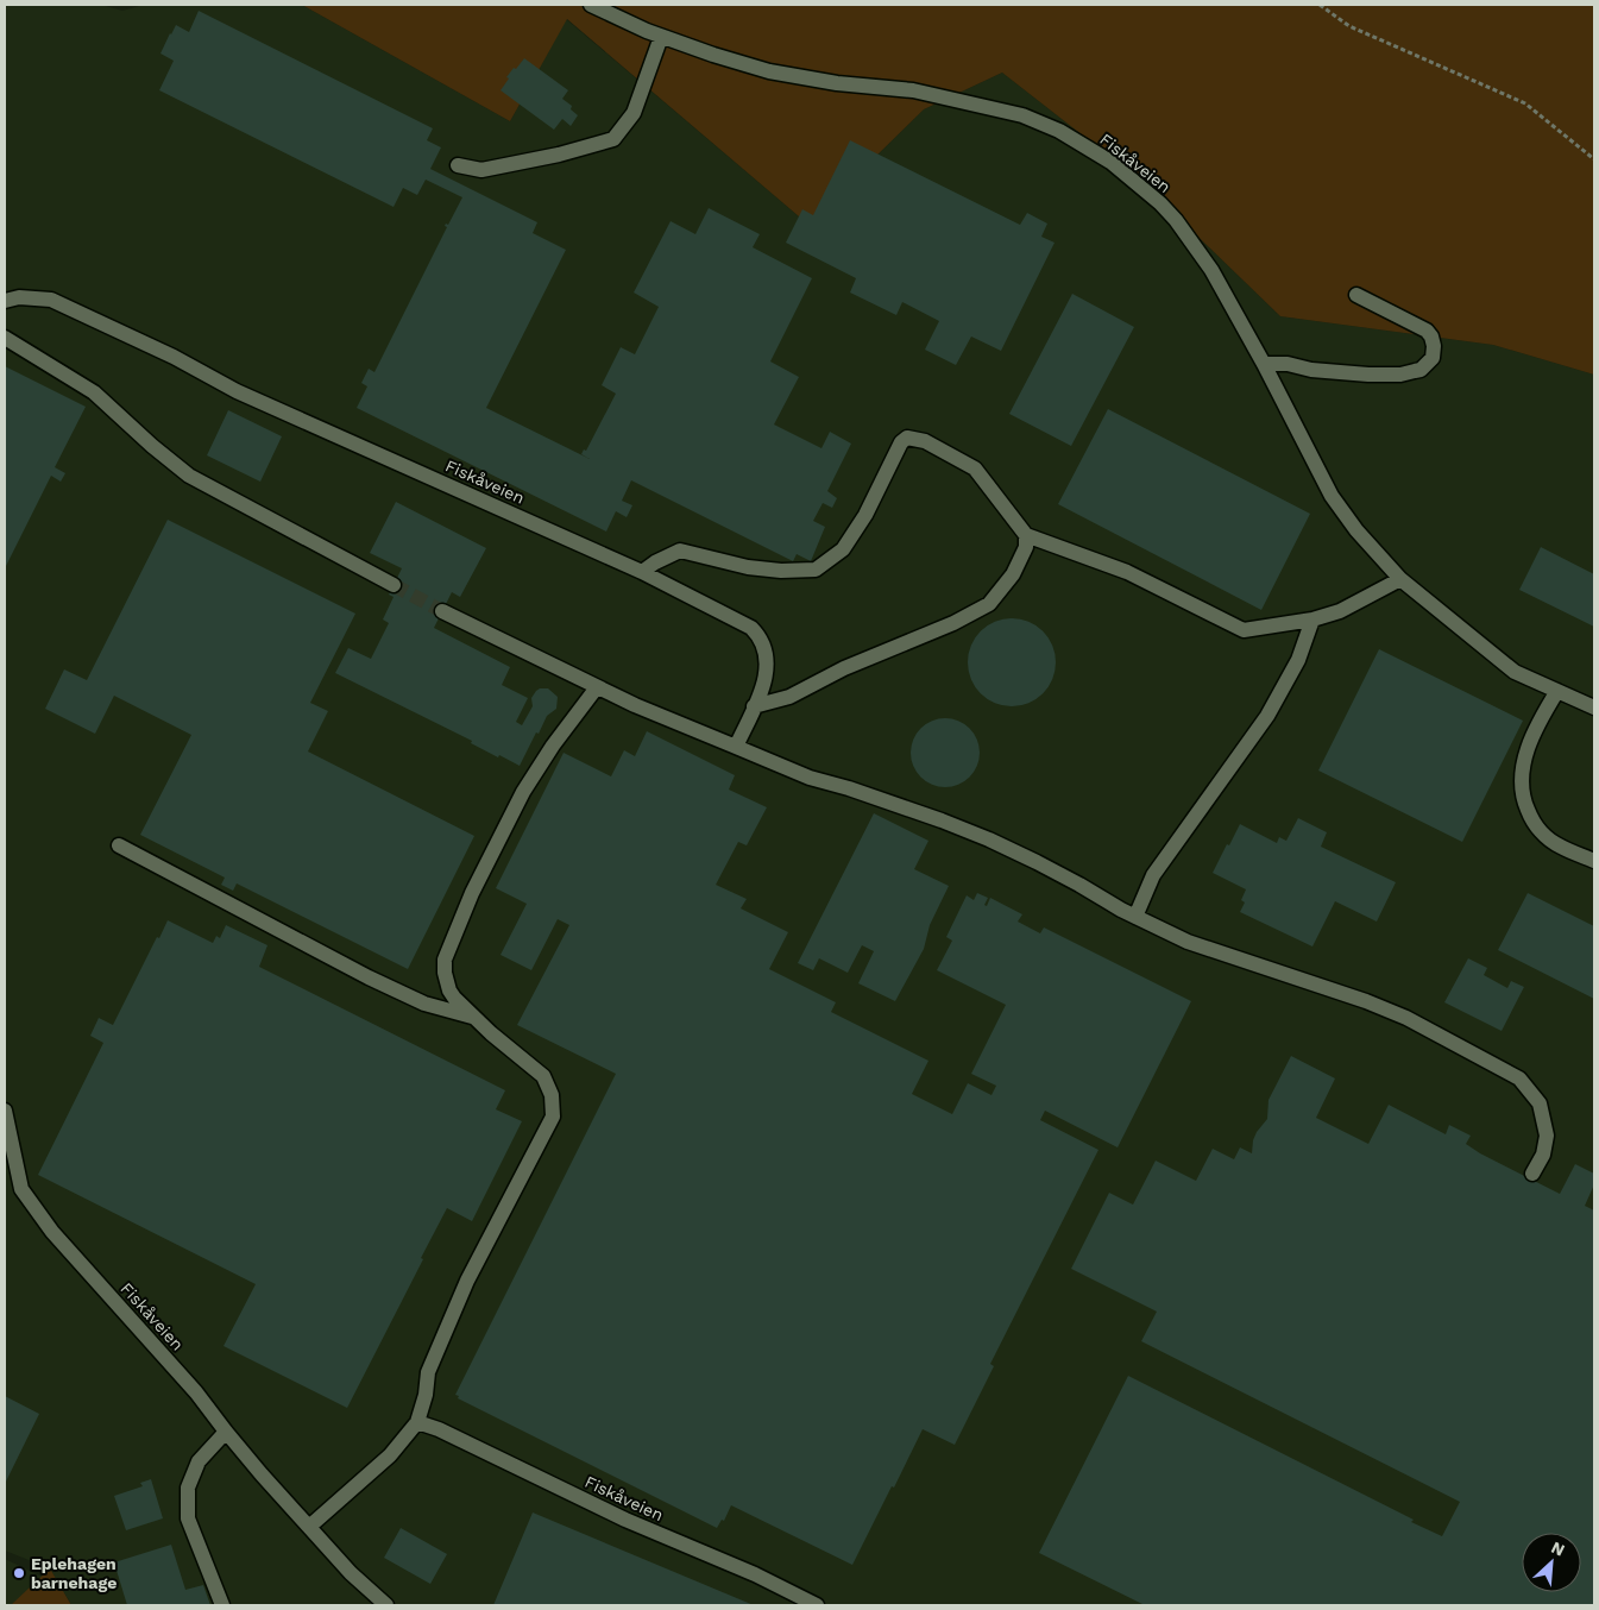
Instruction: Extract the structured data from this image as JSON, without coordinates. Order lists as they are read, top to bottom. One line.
{"streets":{"lane":["Fiskåveien"]},"places":["Eplehagen barnehage"],"north":"top right"}
